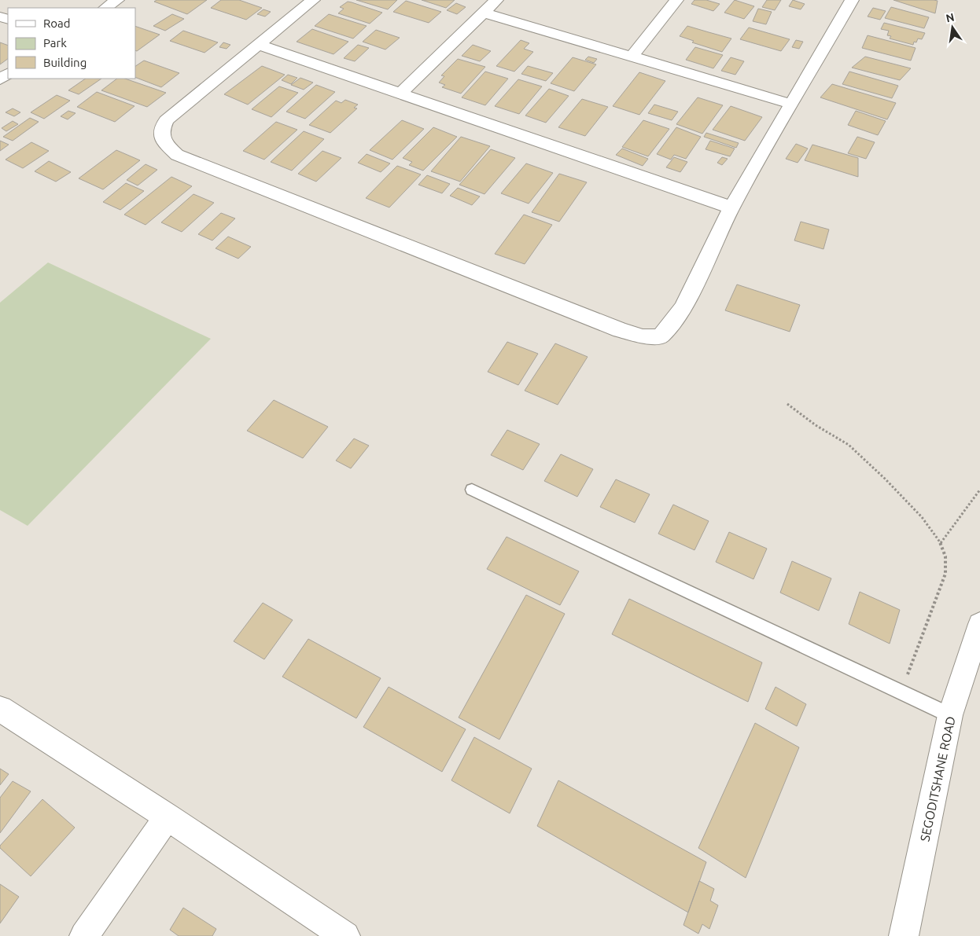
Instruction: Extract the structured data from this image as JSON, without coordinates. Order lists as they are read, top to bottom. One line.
{"streets":{"street":["SEGODITSHANE ROAD"]},"legend":["Road","Park","Building"],"north":"top"}
